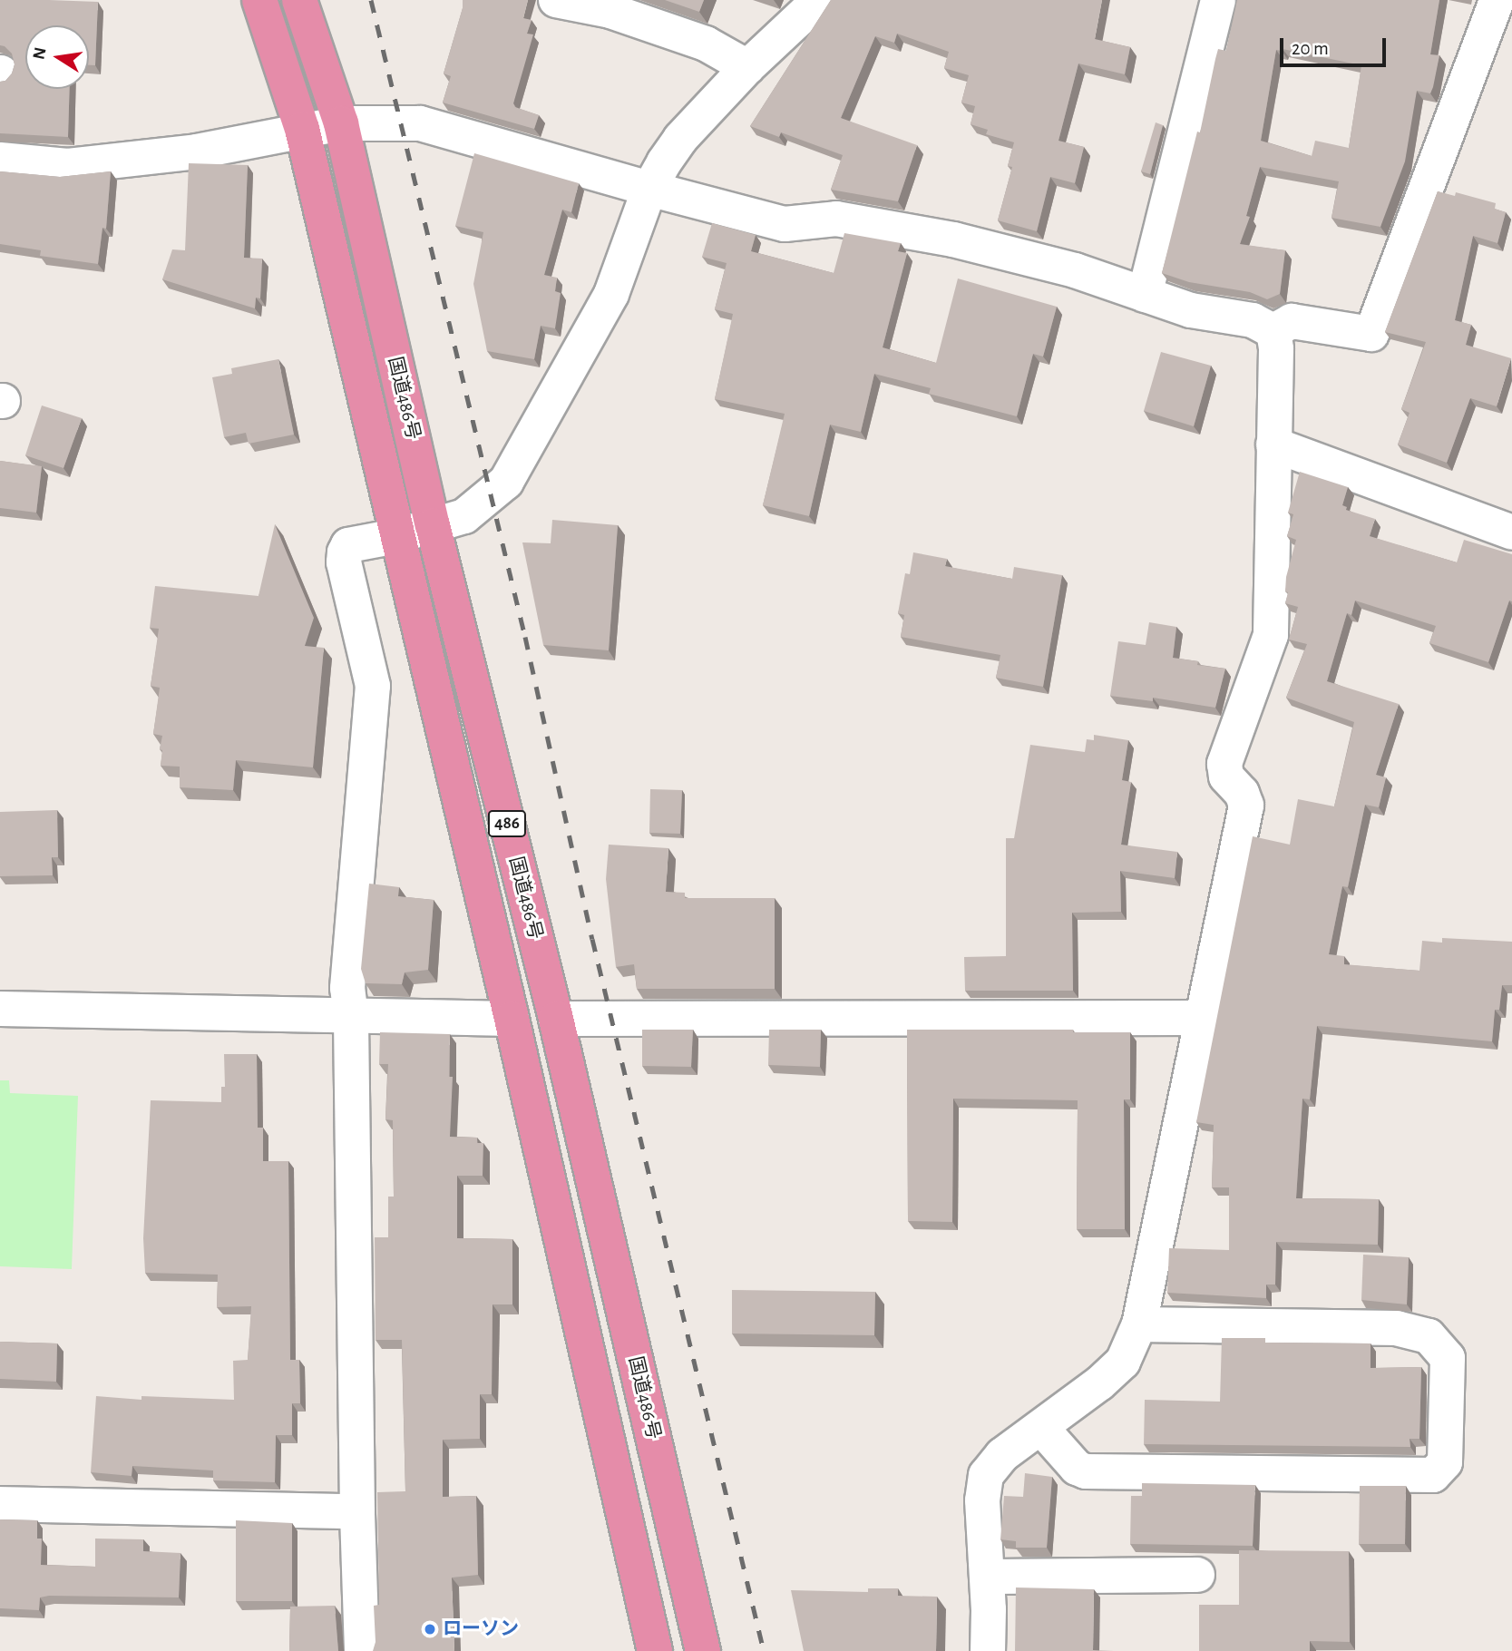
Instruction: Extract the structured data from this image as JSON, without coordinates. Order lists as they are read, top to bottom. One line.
{"streets":{"highway":["国道486号","486"]},"places":["ローソン"],"scale_bar":"20 m","north":"left"}
